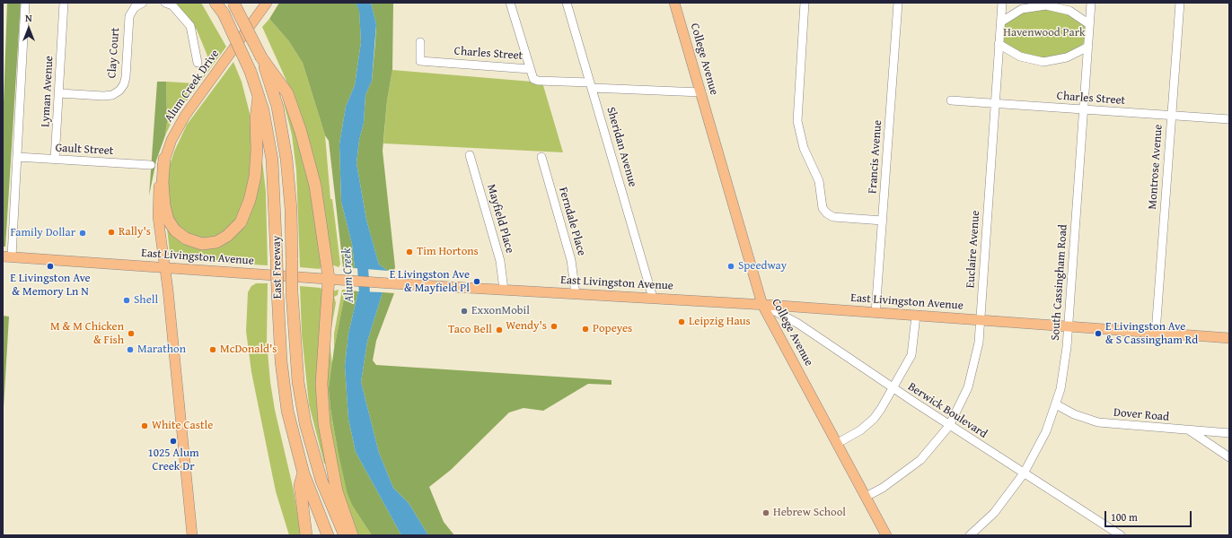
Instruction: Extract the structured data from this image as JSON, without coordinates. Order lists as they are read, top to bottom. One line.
{"streets":{"highway":["East Freeway"],"main road":["College Avenue","Alum Creek Drive","East Livingston Avenue"],"street":["Clay Court","Charles Street","Lyman Avenue","Sheridan Avenue","Gault Street","Francis Avenue","Montrose Avenue","Mayfield Place","Ferndale Place","Euclaire Avenue","South Cassingham Road","Berwick Boulevard","Dover Road"]},"crossings":[["Clay Court","Lyman Avenue"],["Charles Street","College Avenue"],["Charles Street","Sheridan Avenue"],["Charles Street","Montrose Avenue"],["Charles Street","Euclaire Avenue"],["Charles Street","South Cassingham Road"],["College Avenue","Euclaire Avenue"],["College Avenue","East Livingston Avenue"],["College Avenue","Berwick Boulevard"],["Alum Creek Drive","East Livingston Avenue"],["Lyman Avenue","Gault Street"],["Sheridan Avenue","East Livingston Avenue"],["Francis Avenue","East Livingston Avenue"],["Montrose Avenue","East Livingston Avenue"],["Mayfield Place","East Livingston Avenue"],["Ferndale Place","East Livingston Avenue"],["Euclaire Avenue","East Livingston Avenue"],["Euclaire Avenue","South Cassingham Road"],["Euclaire Avenue","Berwick Boulevard"],["East Livingston Avenue","South Cassingham Road"],["East Livingston Avenue","Berwick Boulevard"],["South Cassingham Road","Berwick Boulevard"],["South Cassingham Road","Dover Road"]],"water":["Alum Creek"],"parks":["Havenwood Park"],"places":["Rally's","Family Dollar","Tim Hortons","E Livingston Ave & Memory Ln N","Speedway","E Livingston Ave & Mayfield Pl","Shell","ExxonMobil","Leipzig Haus","Wendy's","Popeyes","Taco Bell","M & M Chicken & Fish","E Livingston Ave & S Cassingham Rd","Marathon","McDonald's","White Castle","1025 Alum Creek Dr","Hebrew School"],"scale_bar":"100 m","north":"top"}
